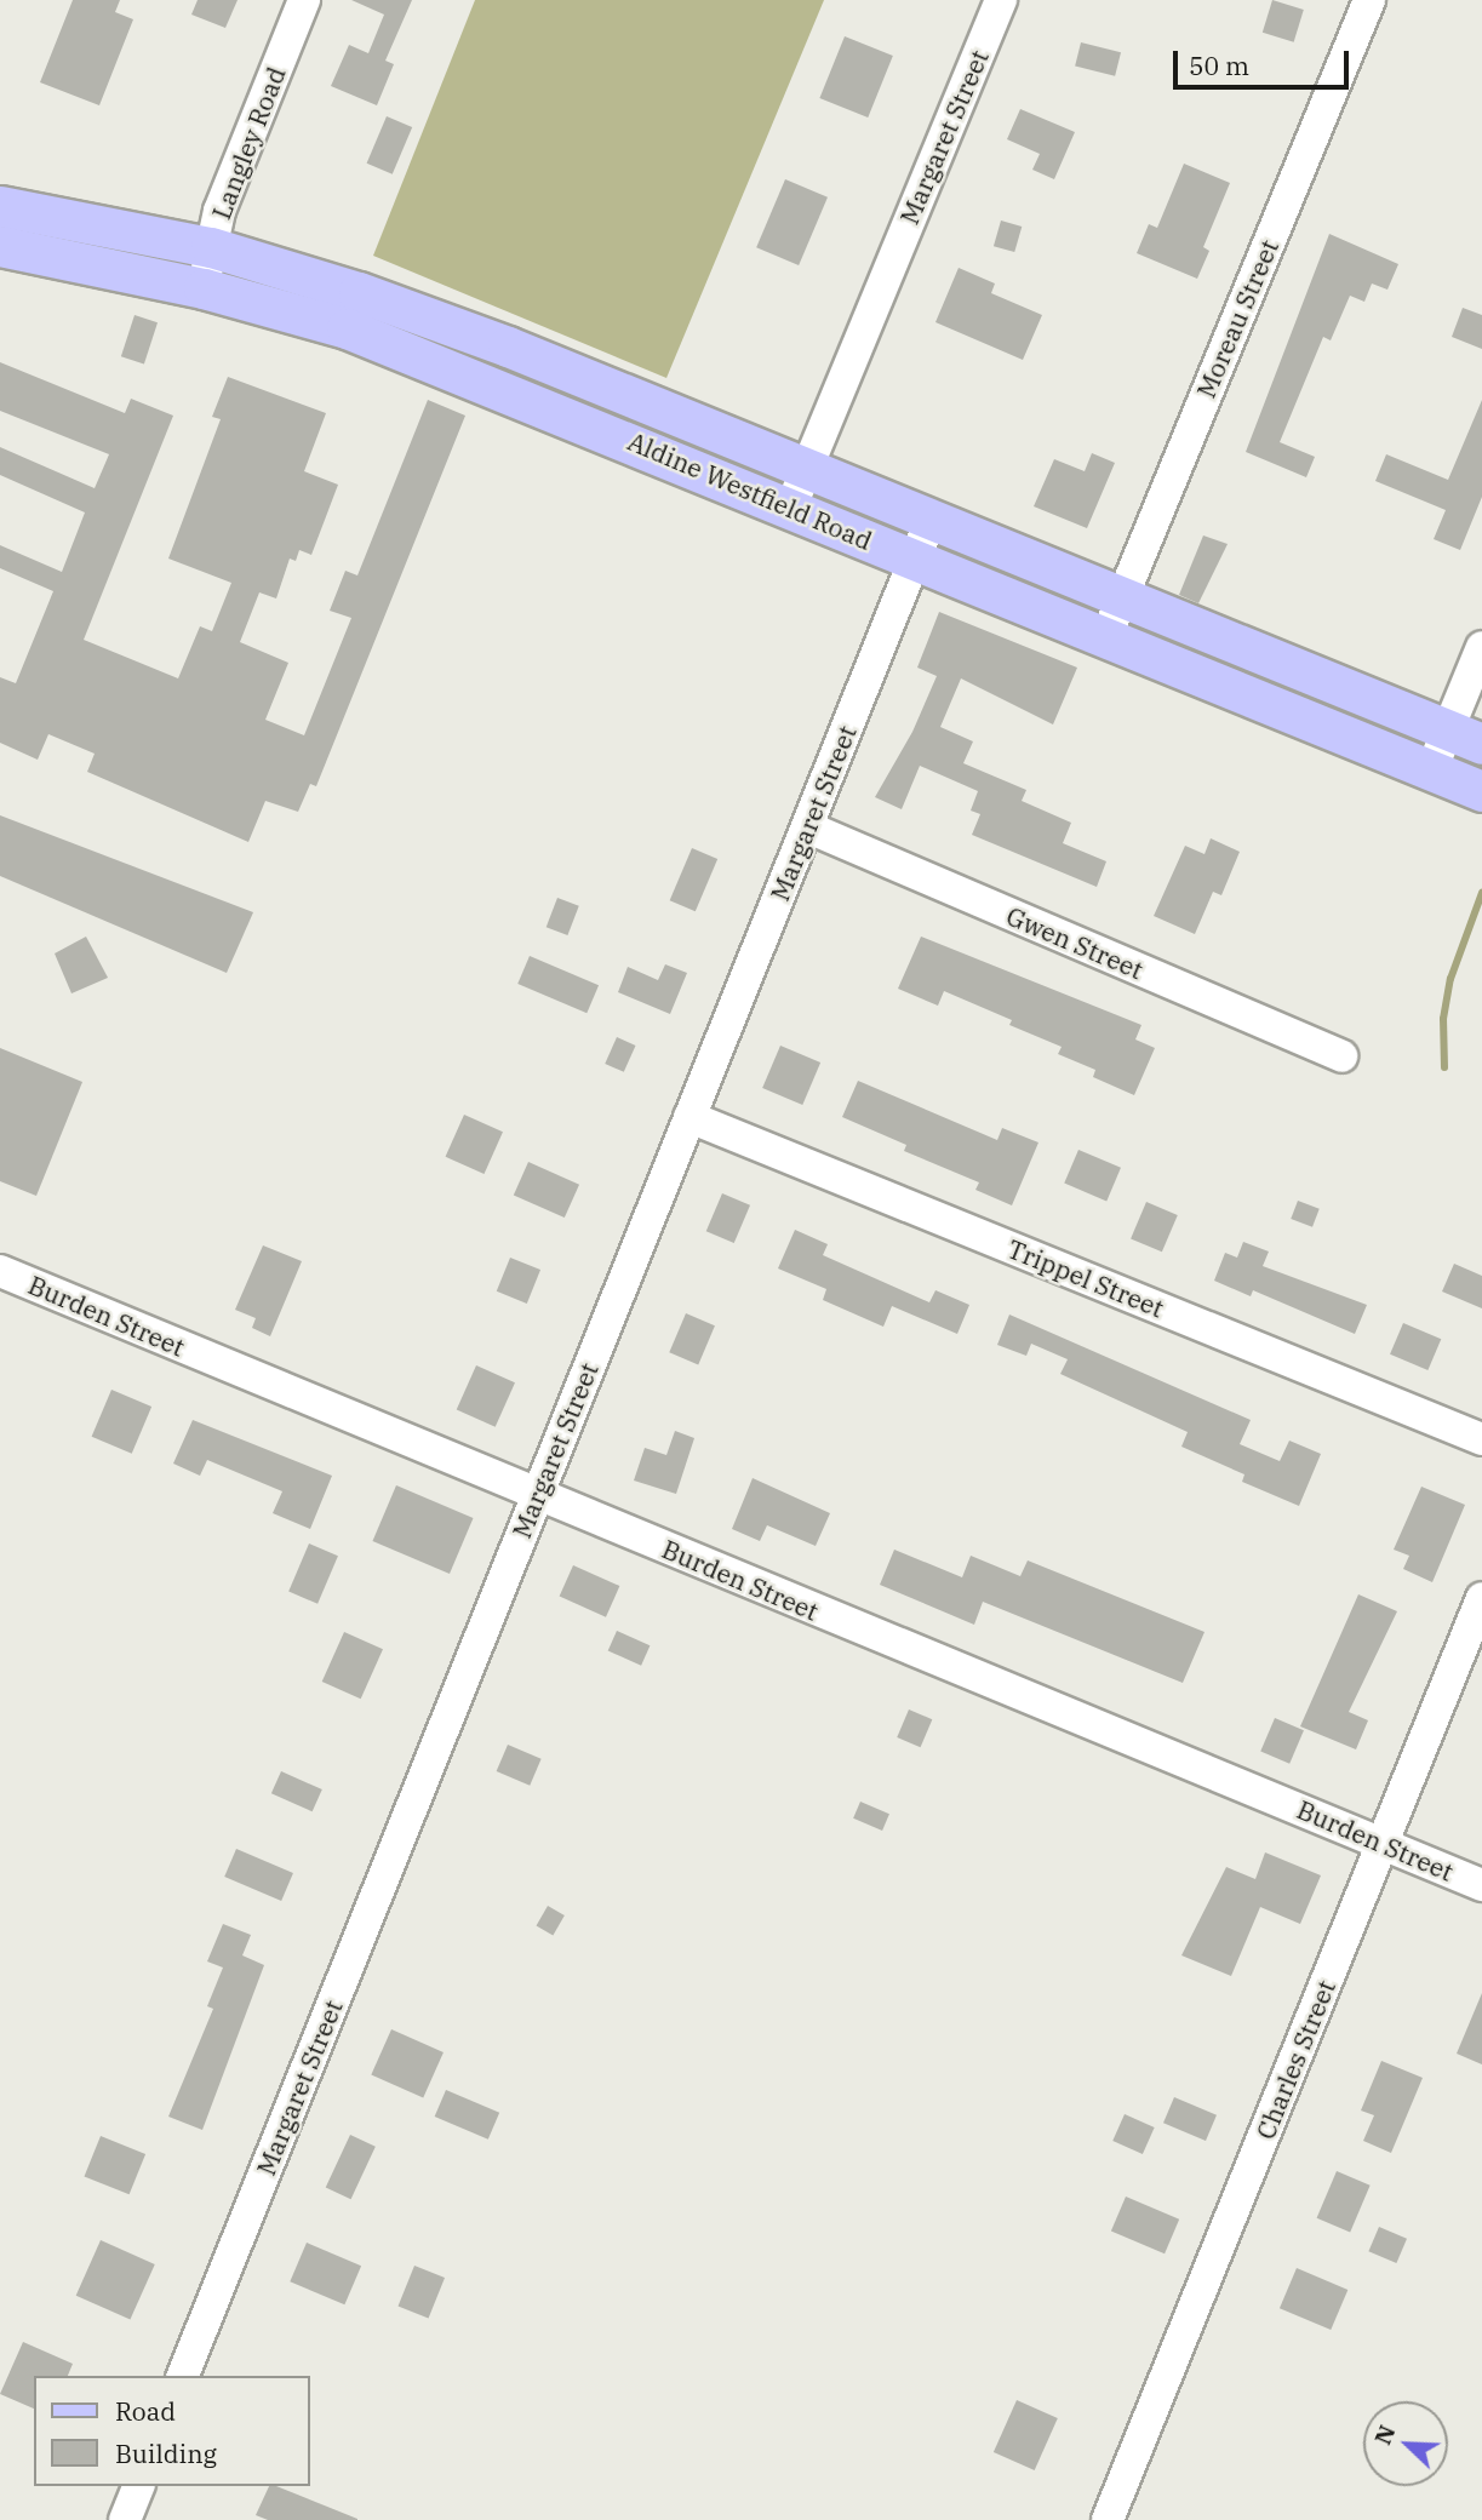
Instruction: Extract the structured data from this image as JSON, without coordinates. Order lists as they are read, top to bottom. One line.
{"streets":{"main road":["Aldine Westfield Road"],"street":["Margaret Street","Langley Road","Moreau Street","Gwen Street","Trippel Street","Burden Street","Charles Street"]},"crossings":[["Margaret Street","Aldine Westfield Road"],["Margaret Street","Gwen Street"],["Margaret Street","Trippel Street"],["Margaret Street","Burden Street"],["Langley Road","Aldine Westfield Road"],["Moreau Street","Aldine Westfield Road"],["Burden Street","Charles Street"]],"legend":["Road","Building"],"scale_bar":"50 m","north":"top left"}
